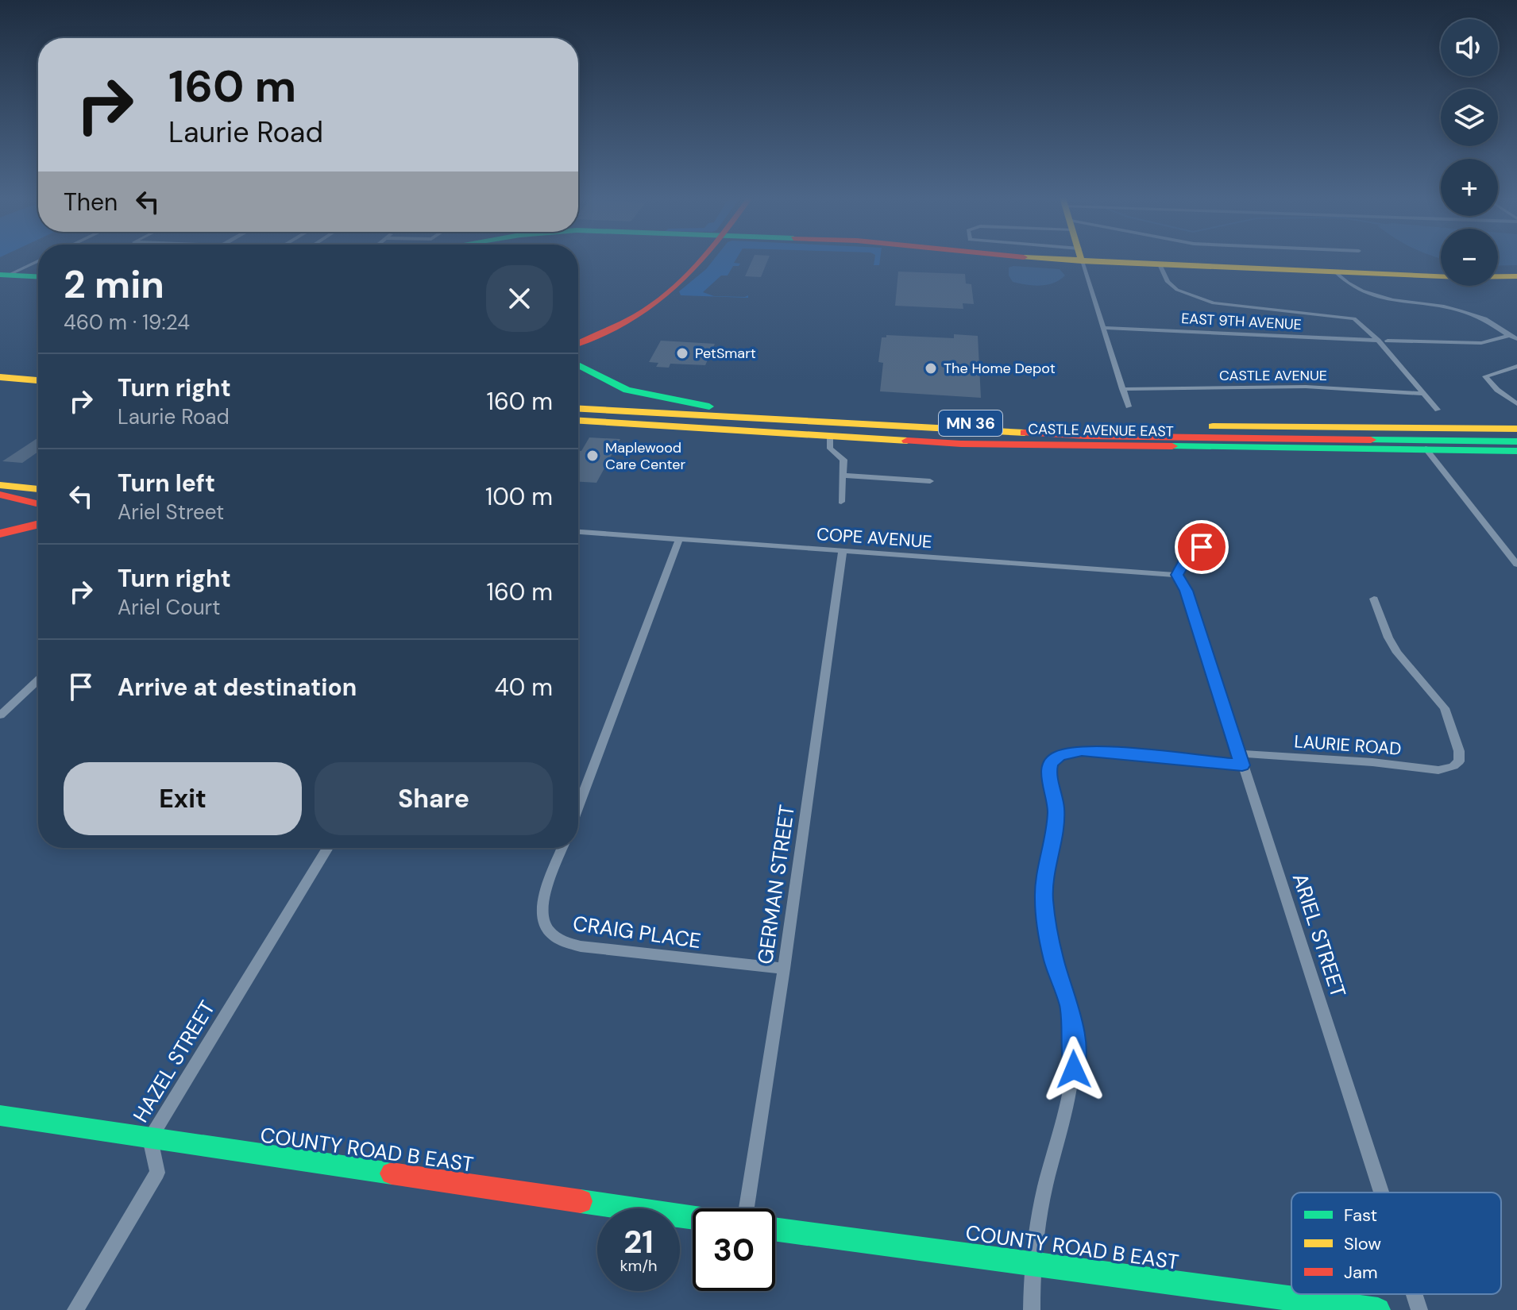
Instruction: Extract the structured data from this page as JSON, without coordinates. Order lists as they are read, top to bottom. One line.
{"streets":{"main road":["MN 36","CASTLE AVENUE EAST","COUNTY ROAD B EAST"],"street":["EAST 9TH AVENUE","CASTLE AVENUE","COPE AVENUE","LAURIE ROAD","GERMAN STREET","CRAIG PLACE","ARIEL STREET","HAZEL STREET"]},"crossings":[["MN 36","CASTLE AVENUE EAST"],["COPE AVENUE","GERMAN STREET"],["COPE AVENUE","ARIEL STREET"],["LAURIE ROAD","ARIEL STREET"],["LAURIE ROAD","COUNTY ROAD B EAST"],["GERMAN STREET","CRAIG PLACE"],["HAZEL STREET","COUNTY ROAD B EAST"]],"places":["PetSmart","The Home Depot","Maplewood Care Center"],"legend":["Fast","Slow","Jam"],"page":{"map_buttons":["+","−"],"turn":["160 m","Laurie Road"],"then":"Then","heading":["2 min","460 m · 19:24"],"list":[{"name":"Turn right","note":"Laurie Road","value":"160 m"},{"name":"Turn left","note":"Ariel Street","value":"100 m"},{"name":"Turn right","note":"Ariel Court","value":"160 m"},{"name":"Arrive at destination","value":"40 m"}],"buttons":["Exit","Share"],"speed":"21 km/h","limit":"30"}}
